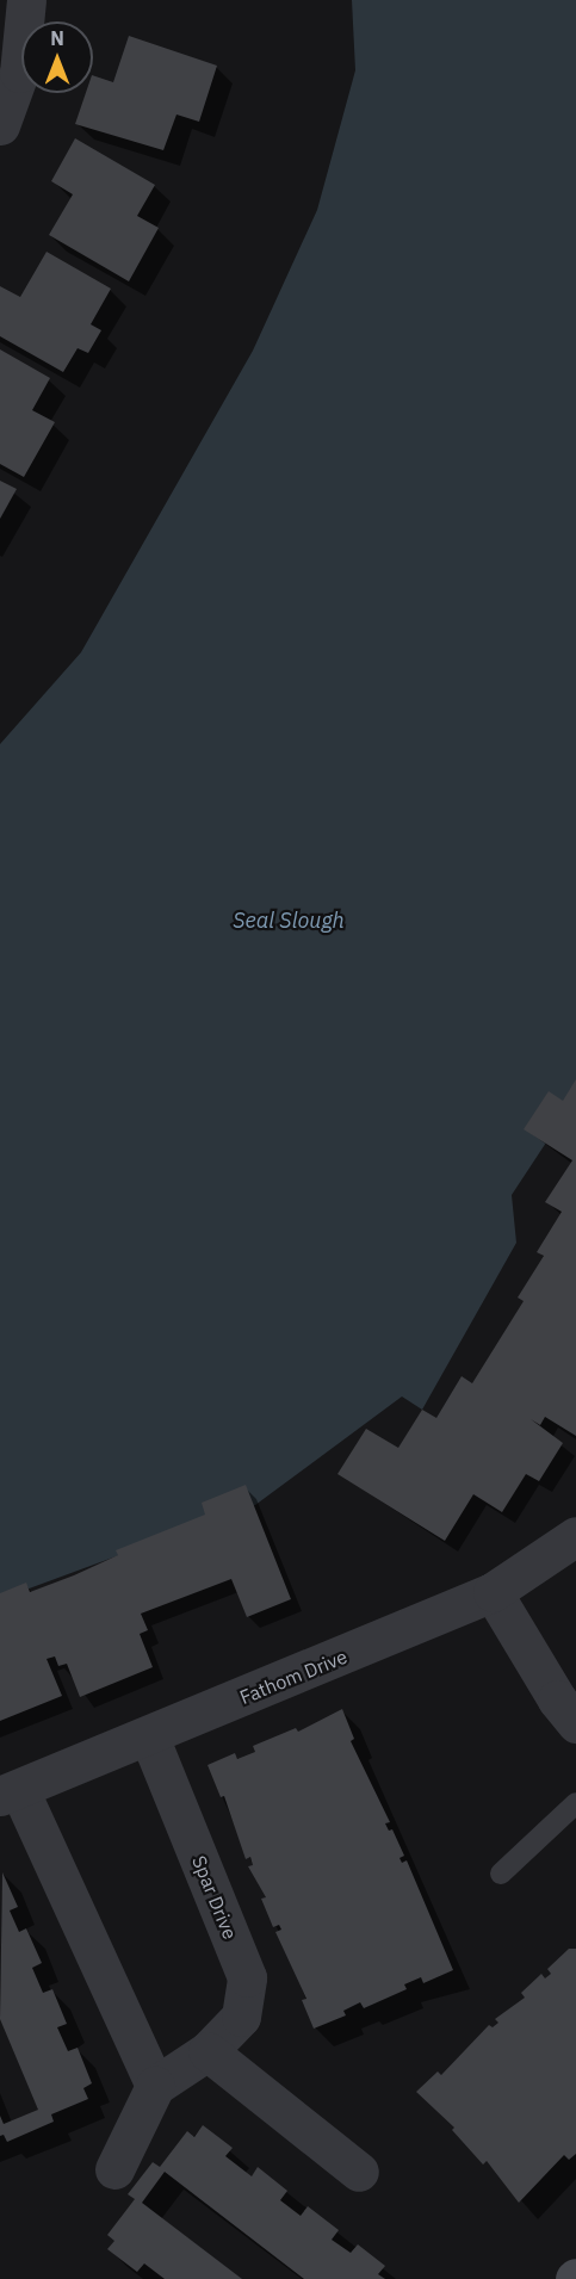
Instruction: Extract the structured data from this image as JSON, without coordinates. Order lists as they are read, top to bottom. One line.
{"streets":{"street":["Fathom Drive","Spar Drive"]},"crossings":[["Fathom Drive","Spar Drive"]],"water":["Seal Slough"],"north":"top"}
